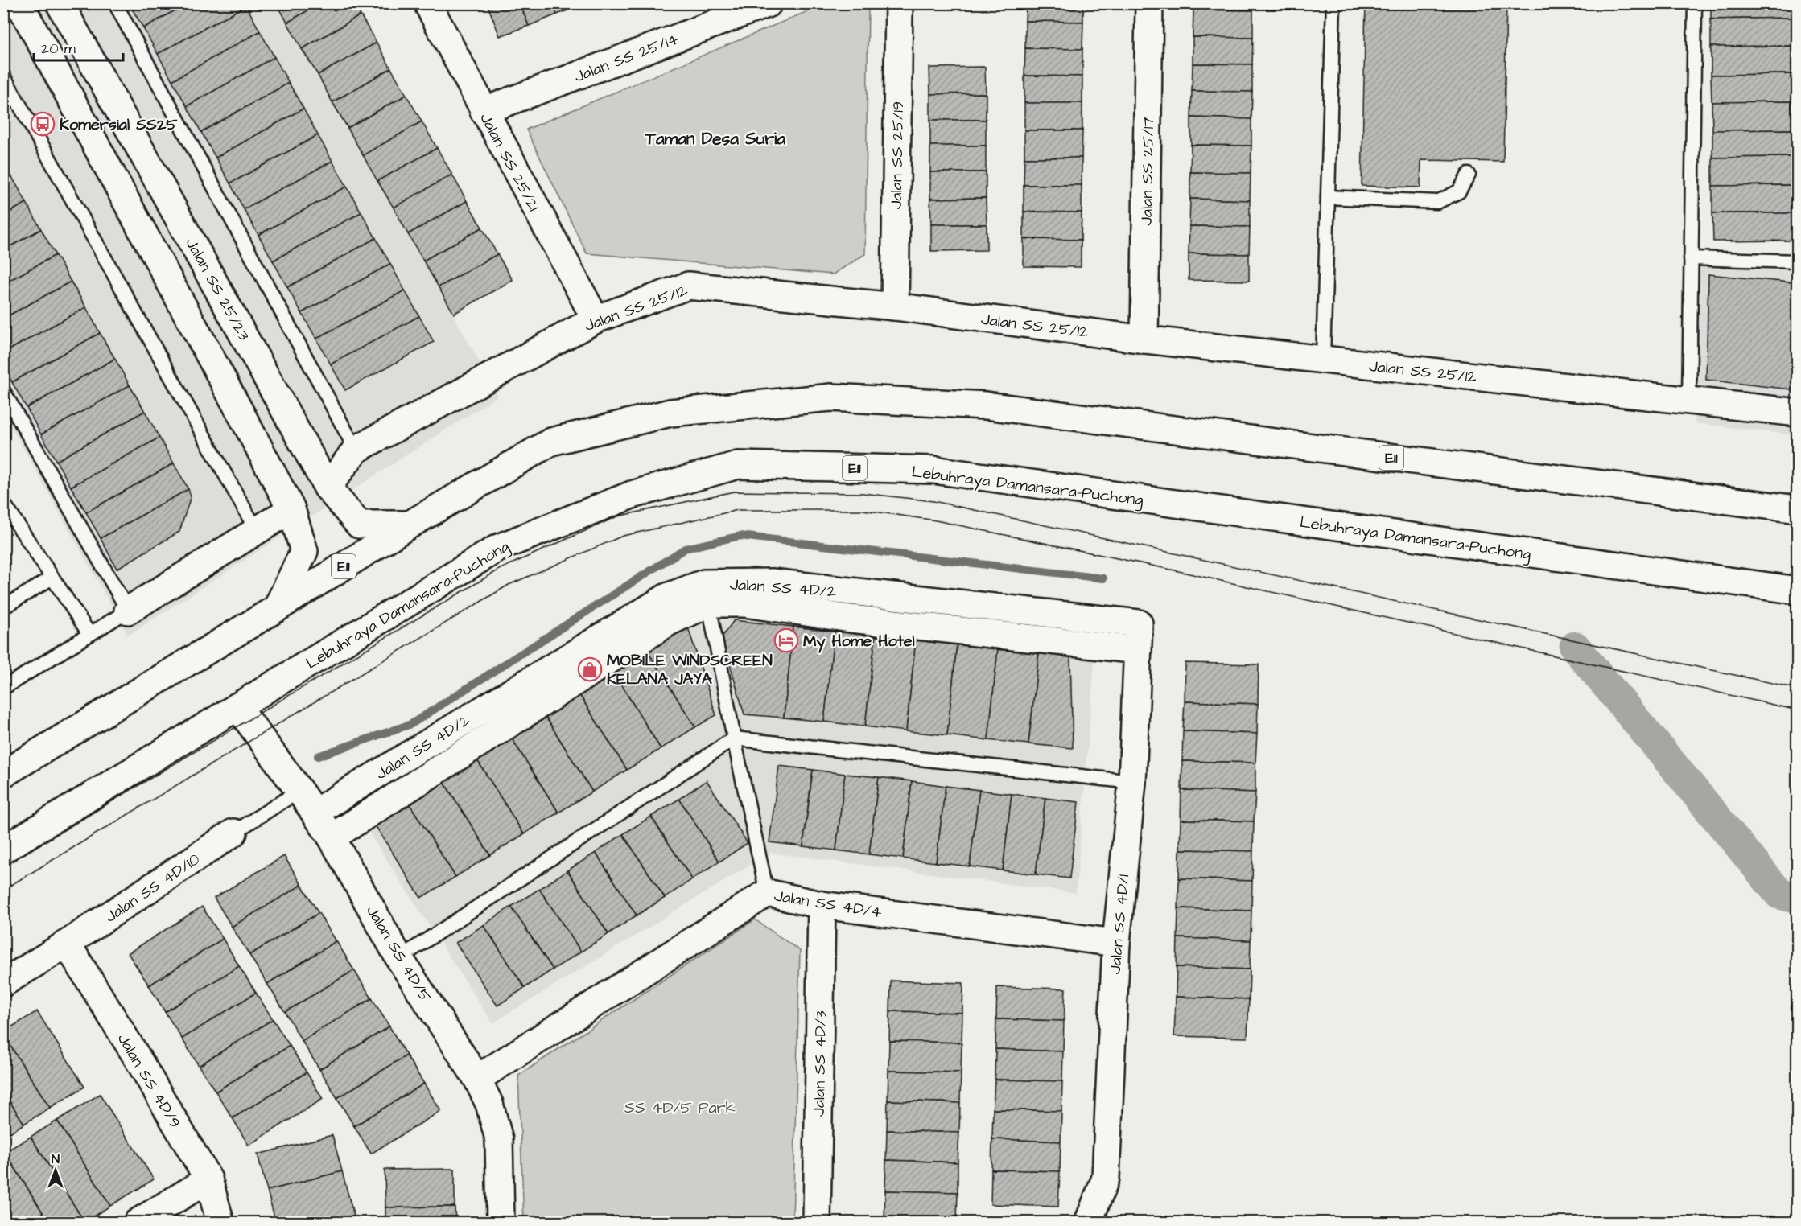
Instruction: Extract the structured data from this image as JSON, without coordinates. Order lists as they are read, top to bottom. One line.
{"streets":{"main road":["Jalan SS 25/14","Jalan SS 25/19","Jalan SS 25/21","Jalan SS 25/17","Jalan SS 25/23","Jalan SS 25/12","E11","Lebuhraya Damansara–Puchong","Jalan SS 4D/2","Jalan SS 4D/10","Jalan SS 4D/4","Jalan SS 4D/1","Jalan SS 4D/5","Jalan SS 4D/3","Jalan SS 4D/9"]},"crossings":[["Jalan SS 25/14","Jalan SS 25/21"],["Jalan SS 25/19","Jalan SS 25/12"],["Jalan SS 25/21","Jalan SS 25/12"],["Jalan SS 25/17","Jalan SS 25/12"],["Jalan SS 25/23","Jalan SS 25/12"],["Jalan SS 25/23","E11"],["Lebuhraya Damansara–Puchong","Jalan SS 4D/5"],["Jalan SS 4D/2","Jalan SS 4D/1"],["Jalan SS 4D/2","Jalan SS 4D/5"],["Jalan SS 4D/10","Jalan SS 4D/5"],["Jalan SS 4D/10","Jalan SS 4D/9"],["Jalan SS 4D/4","Jalan SS 4D/1"],["Jalan SS 4D/4","Jalan SS 4D/5"],["Jalan SS 4D/4","Jalan SS 4D/3"]],"districts":["Taman Desa Suria"],"parks":["SS 4D/5 Park"],"places":{"bus stop":["Komersial SS25"],"hotel":["My Home Hotel"],"shop":["MOBILE WINDSCREEN KELANA JAYA"]},"scale_bar":"20 m","north":"top"}
